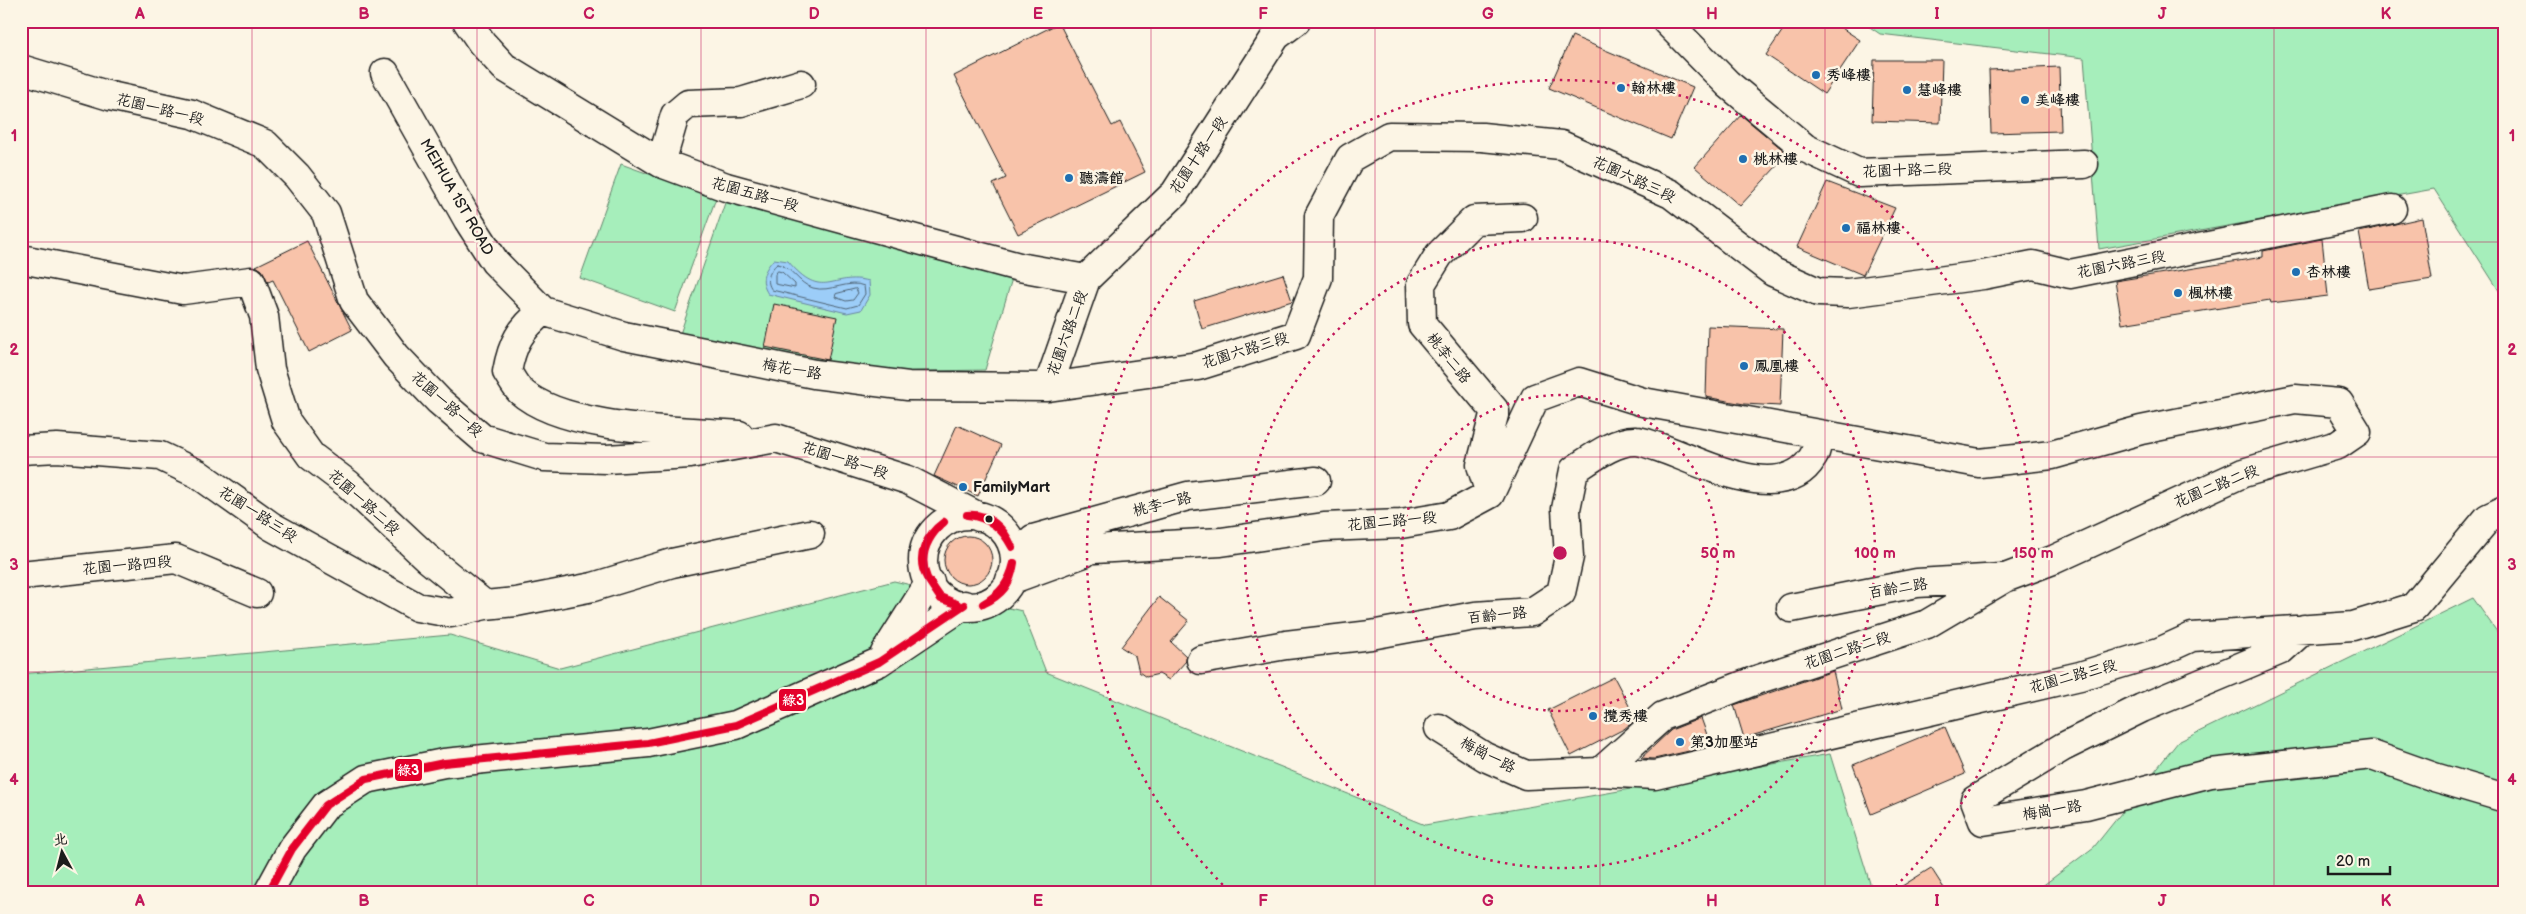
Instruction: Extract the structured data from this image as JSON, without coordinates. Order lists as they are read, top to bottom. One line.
{"streets":{"street":["花園一路一段","花園十路一段","花園十路二段","花園六路三段","花園五路一段","MEIHUA 1ST ROAD","花園六路二段","桃李二路","梅花一路","花園二路二段","花園一路二段","桃李一路","花園一路三段","花園二路一段","花園一路四段","百齡二路","百齡一路","花園二路三段","梅崗一路"]},"crossings":[["花園一路一段","桃李一路"],["花園一路一段","花園二路一段"],["花園十路一段","花園五路一段"],["花園十路一段","花園六路二段"],["花園六路三段","花園六路二段"],["花園六路三段","梅花一路"],["花園五路一段","花園六路二段"],["MEIHUA 1ST ROAD","梅花一路"],["花園六路二段","梅花一路"],["桃李二路","花園二路一段"],["花園二路二段","百齡二路"],["花園二路二段","百齡一路"],["花園二路二段","花園二路三段"],["花園二路二段","梅崗一路"],["花園一路二段","花園一路三段"],["桃李一路","花園二路一段"],["花園二路三段","梅崗一路"]],"places":["秀峰樓","翰林樓","慧峰樓","美峰樓","桃林樓","聽濤館","福林樓","杏林樓","楓林樓","鳳凰樓","FamilyMart","攬秀樓","第3加壓站"],"lines":["transit line 綠3"],"scale_bar":"20 m","north":"top","grid":{"columns":["A","B","C","D","E","F","G","H","I","J","K"],"rows":["1","2","3","4"]},"rings":["50 m","100 m","150 m"]}
